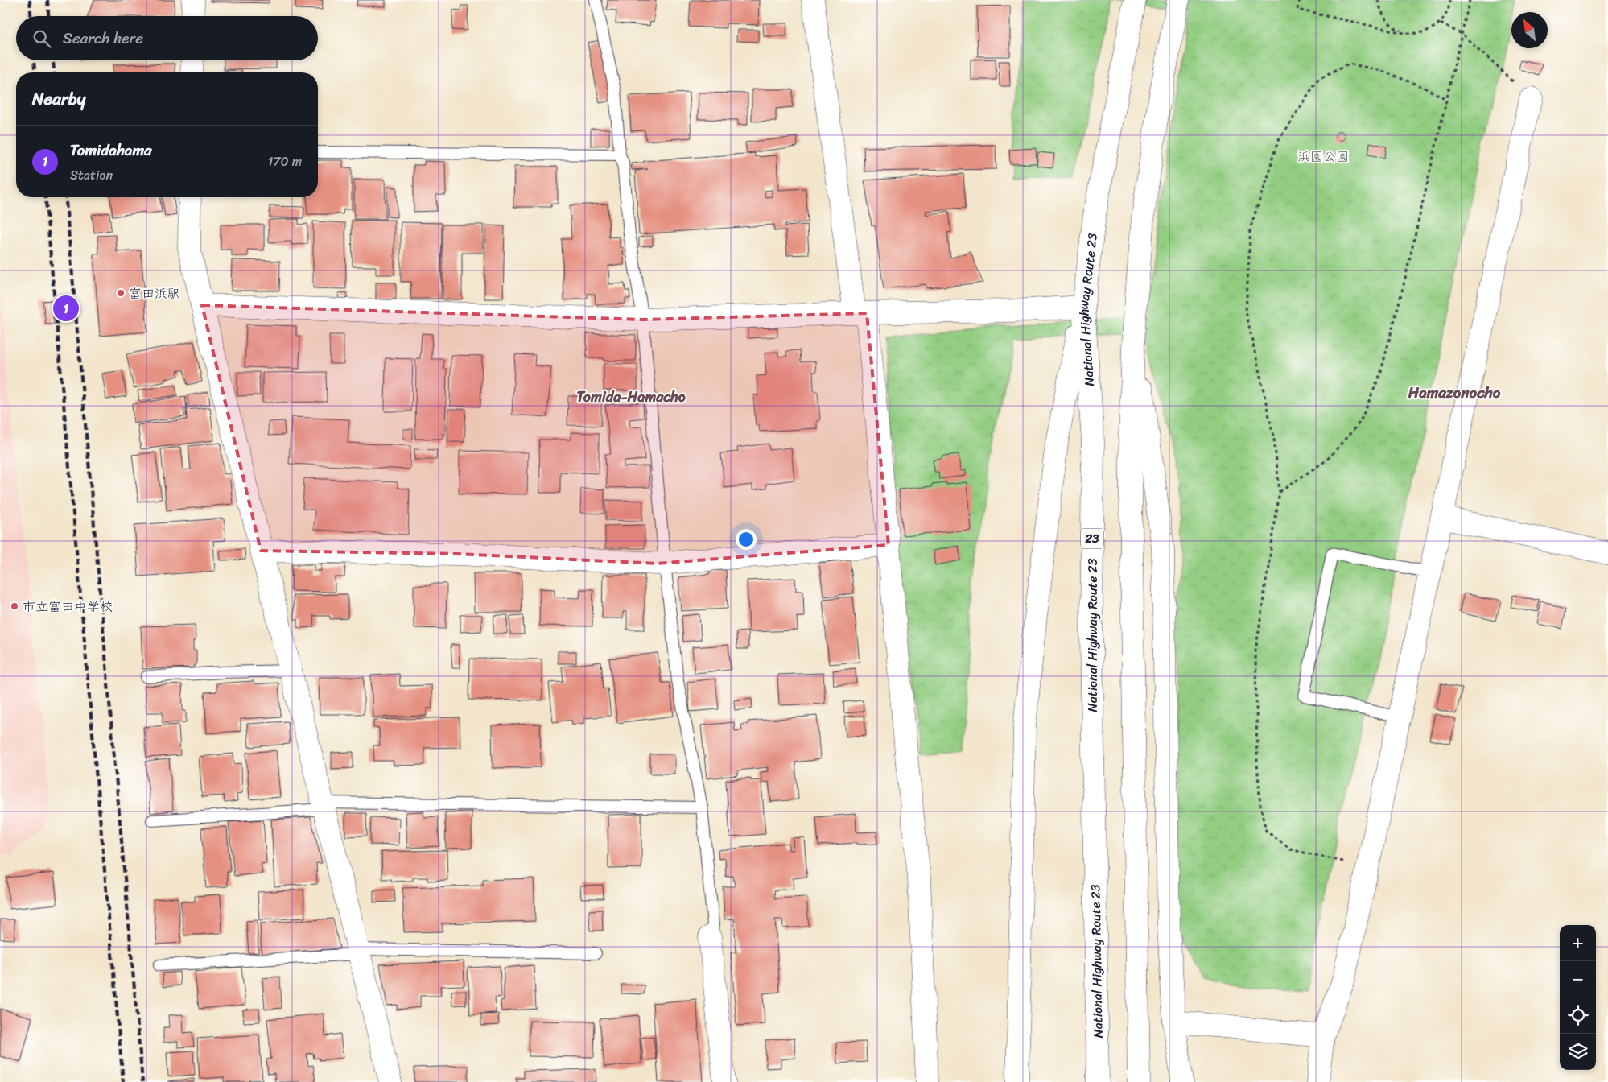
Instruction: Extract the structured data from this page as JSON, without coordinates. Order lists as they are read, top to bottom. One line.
{"streets":{"main road":["National Highway Route 23","23"]},"districts":["Hamazonocho","Tomida-Hamacho"],"parks":["浜園公園"],"places":["富田浜駅","市立富田中学校"],"north":"top left","page":{"search":"Search here","heading":"Nearby","list":[{"mark":"1","name":"Tomidahama","note":"Station","value":"170 m"}],"pins":"1","map_buttons":["+","−"]}}
